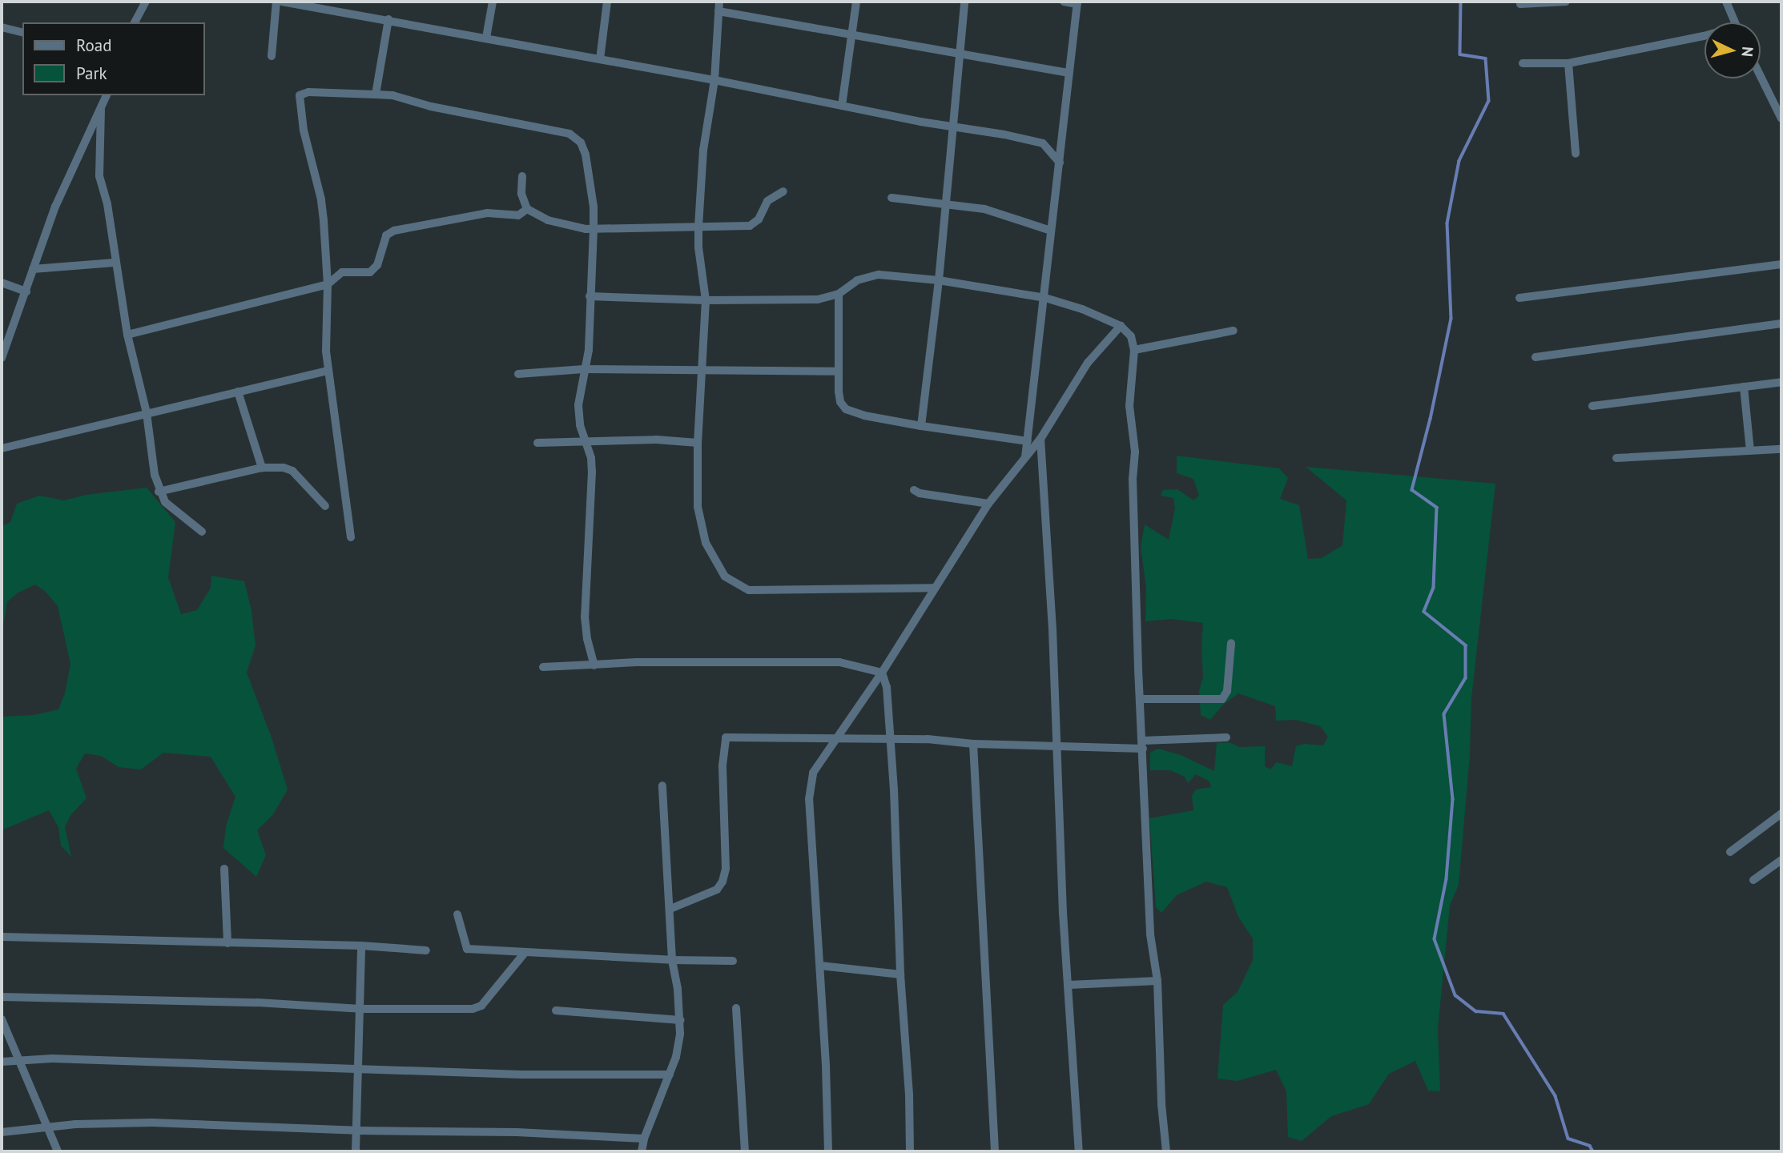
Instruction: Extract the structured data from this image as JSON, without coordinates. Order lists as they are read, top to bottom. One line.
{"legend":["Road","Park"],"north":"right"}
